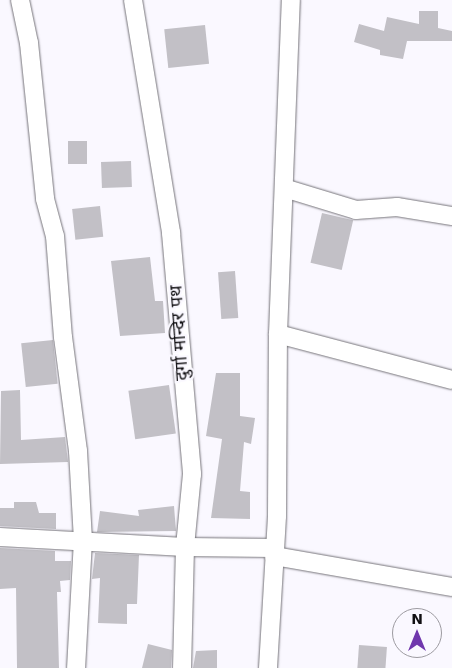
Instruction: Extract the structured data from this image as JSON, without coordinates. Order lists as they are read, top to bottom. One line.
{"streets":{"street":["दुर्गा मन्दिर पथ"]},"north":"top"}
